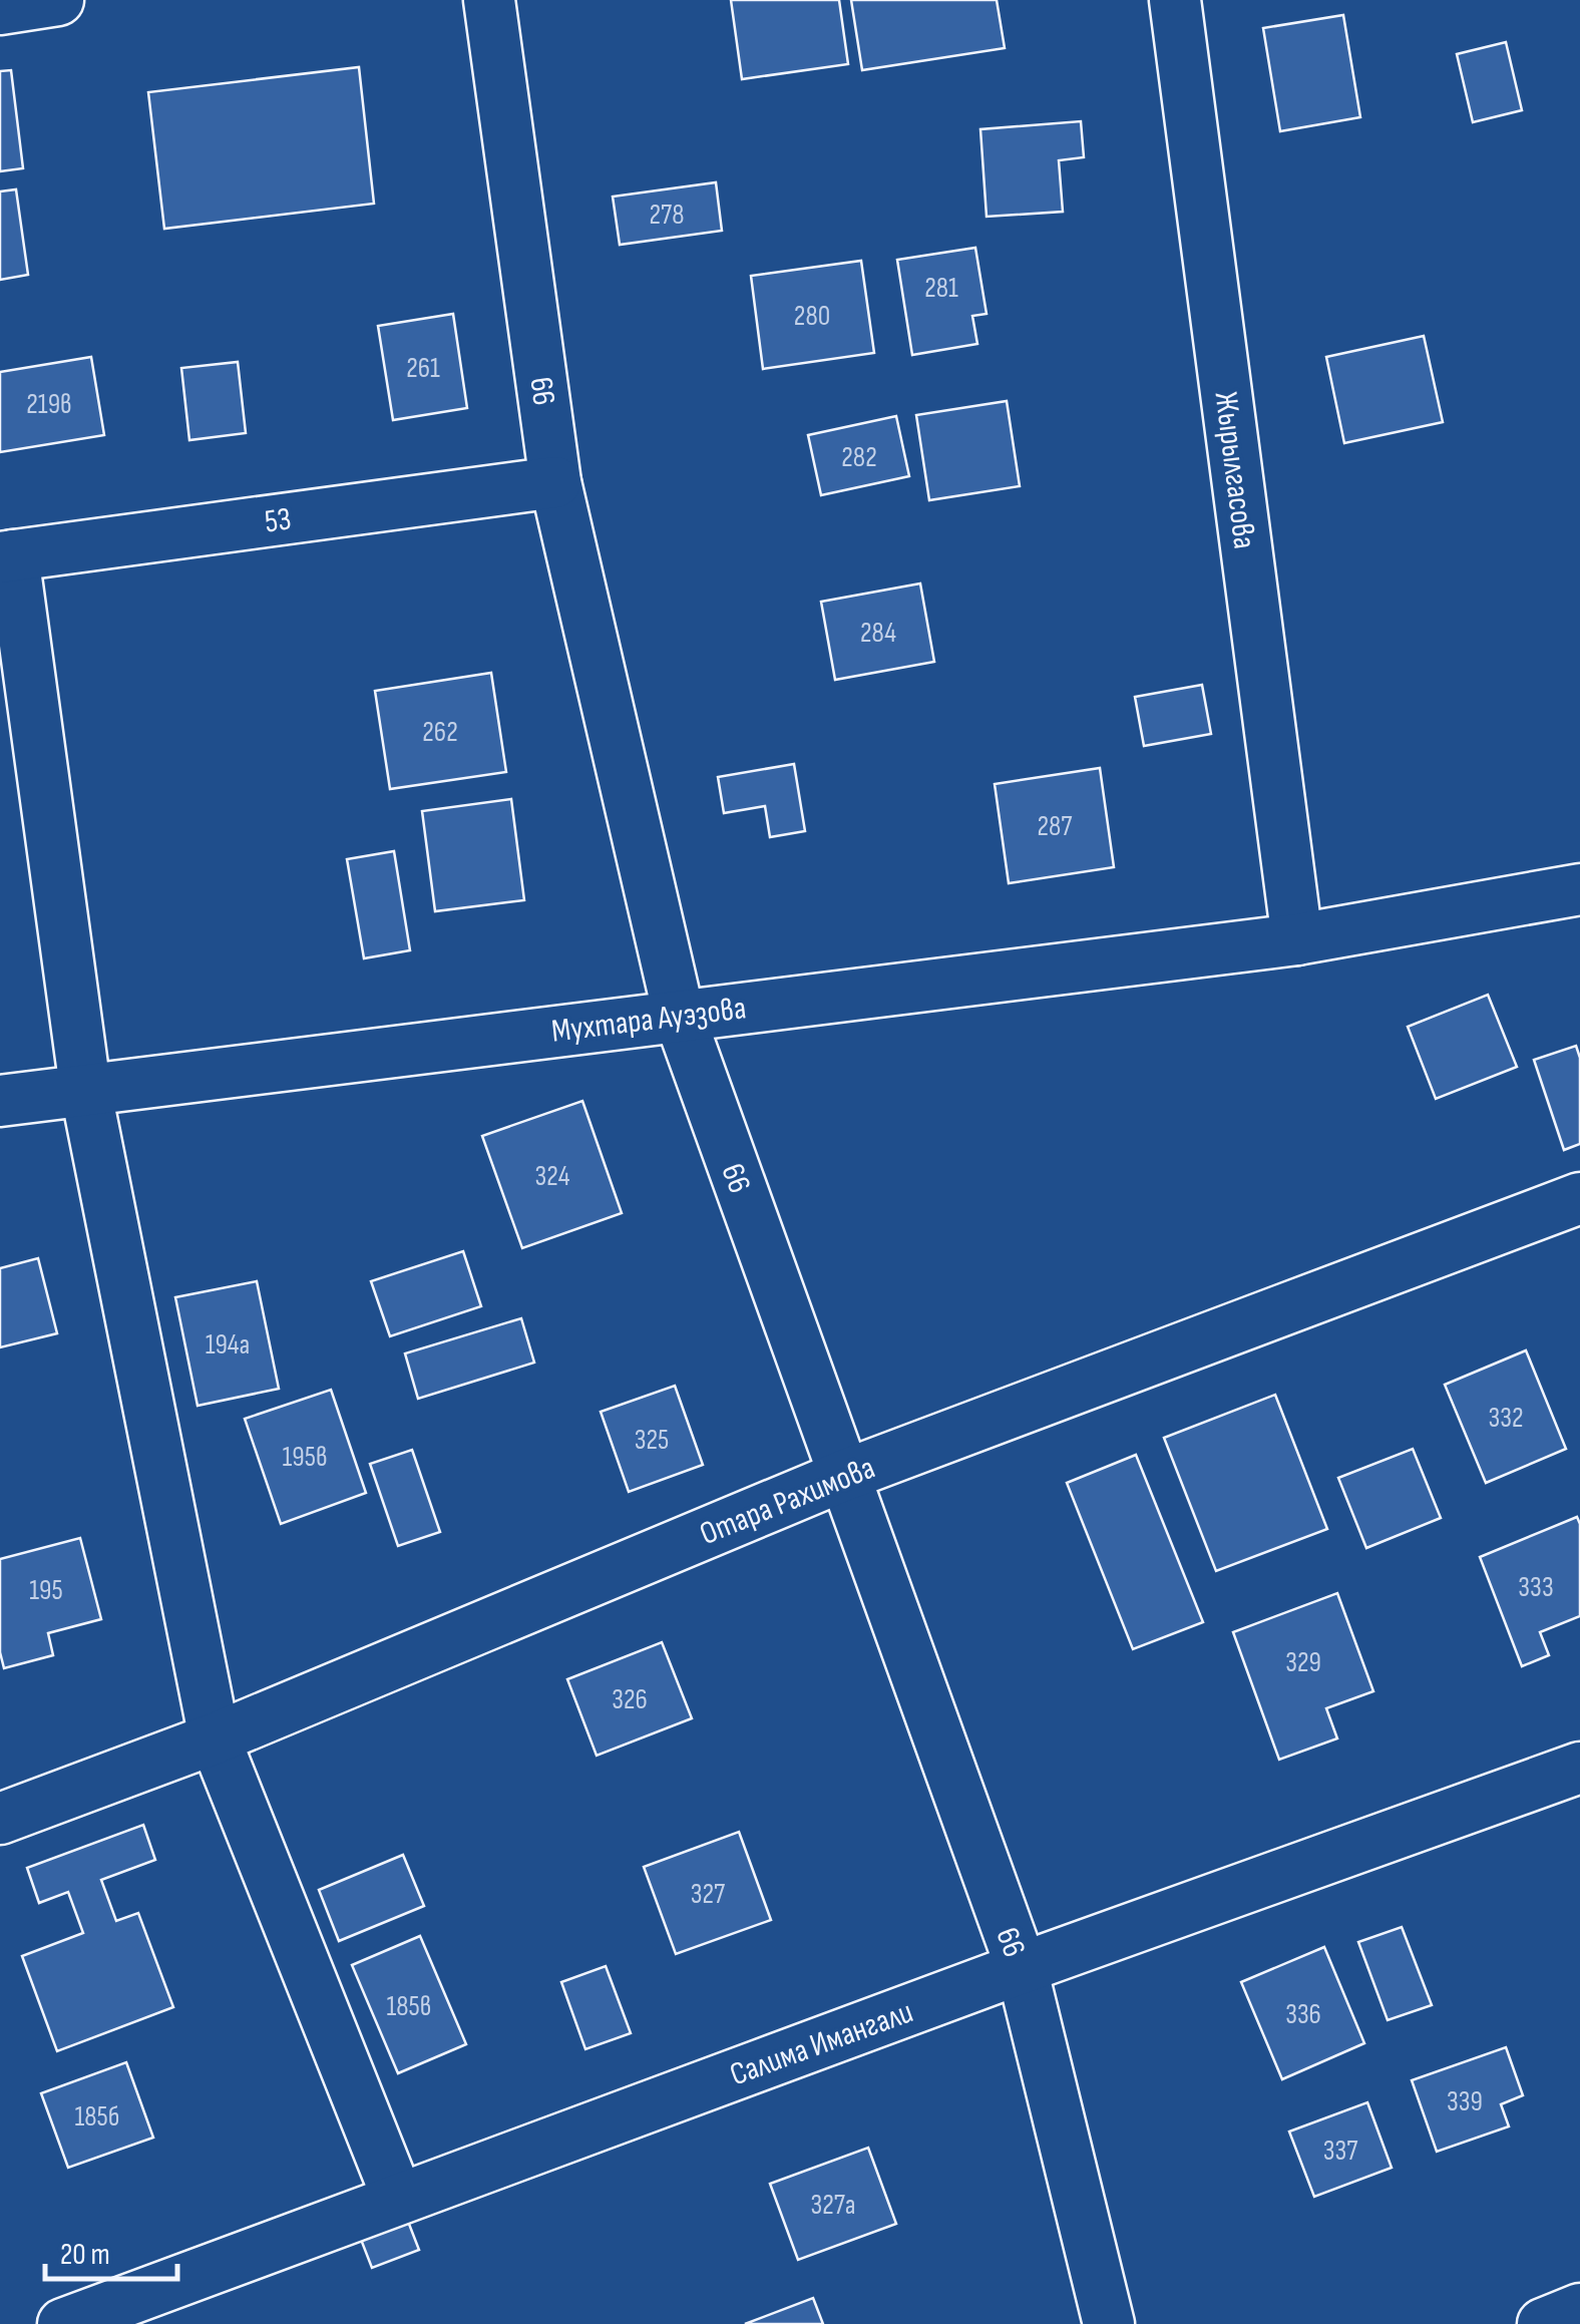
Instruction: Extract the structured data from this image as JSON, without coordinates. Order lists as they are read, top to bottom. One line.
{"streets":{"street":["66","Жырылгасова","53","Мухтара Ауэзова","Отара Рахимова","Салима Имангали"]},"crossings":[["66","53"],["66","Мухтара Ауэзова"],["66","Отара Рахимова"],["66","Салима Имангали"],["Жырылгасова","Мухтара Ауэзова"]],"house_numbers":["278","281","280","261","219в","282","284","262","287","324","194а","332","325","195в","333","195","329","326","327","185в","336","339","185б","337","327а"],"scale_bar":"20 m"}
